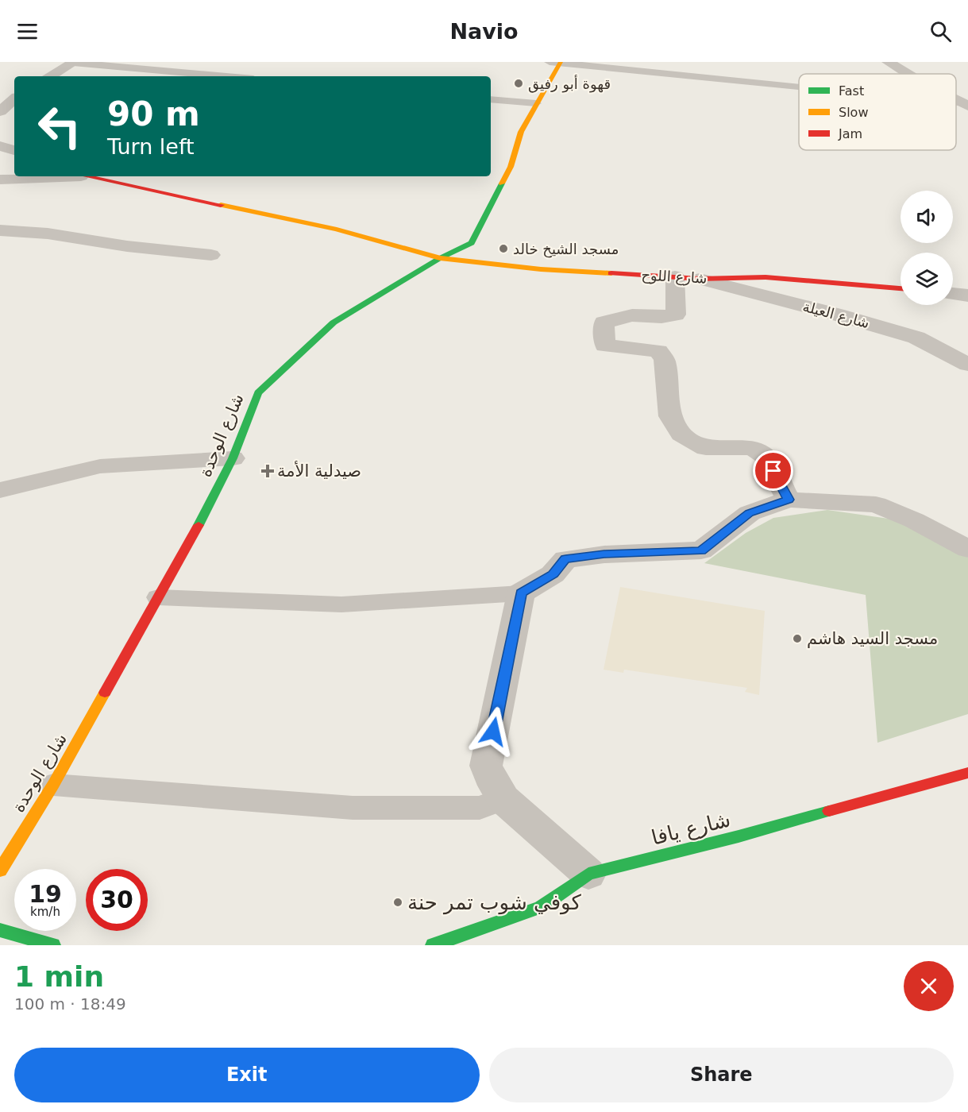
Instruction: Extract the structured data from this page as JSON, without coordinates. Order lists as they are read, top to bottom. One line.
{"streets":{"main road":["شارع اللوح","شارع الوحدة","شارع يافا"],"street":["شارع العيلة"]},"crossings":[["شارع اللوح","شارع العيلة"],["شارع اللوح","شارع الوحدة"]],"places":{"other":["قهوة أبو رفيق","مسجد الشيخ خالد","مسجد السيد هاشم","كوفي شوب تمر حنة"],"health":["صيدلية الأمة"]},"legend":["Fast","Slow","Jam"],"page":{"header":"Navio","turn":["90 m","Turn left"],"speed":"19 km/h","limit":"30","heading":["1 min","100 m · 18:49"],"buttons":["Exit","Share"]}}
